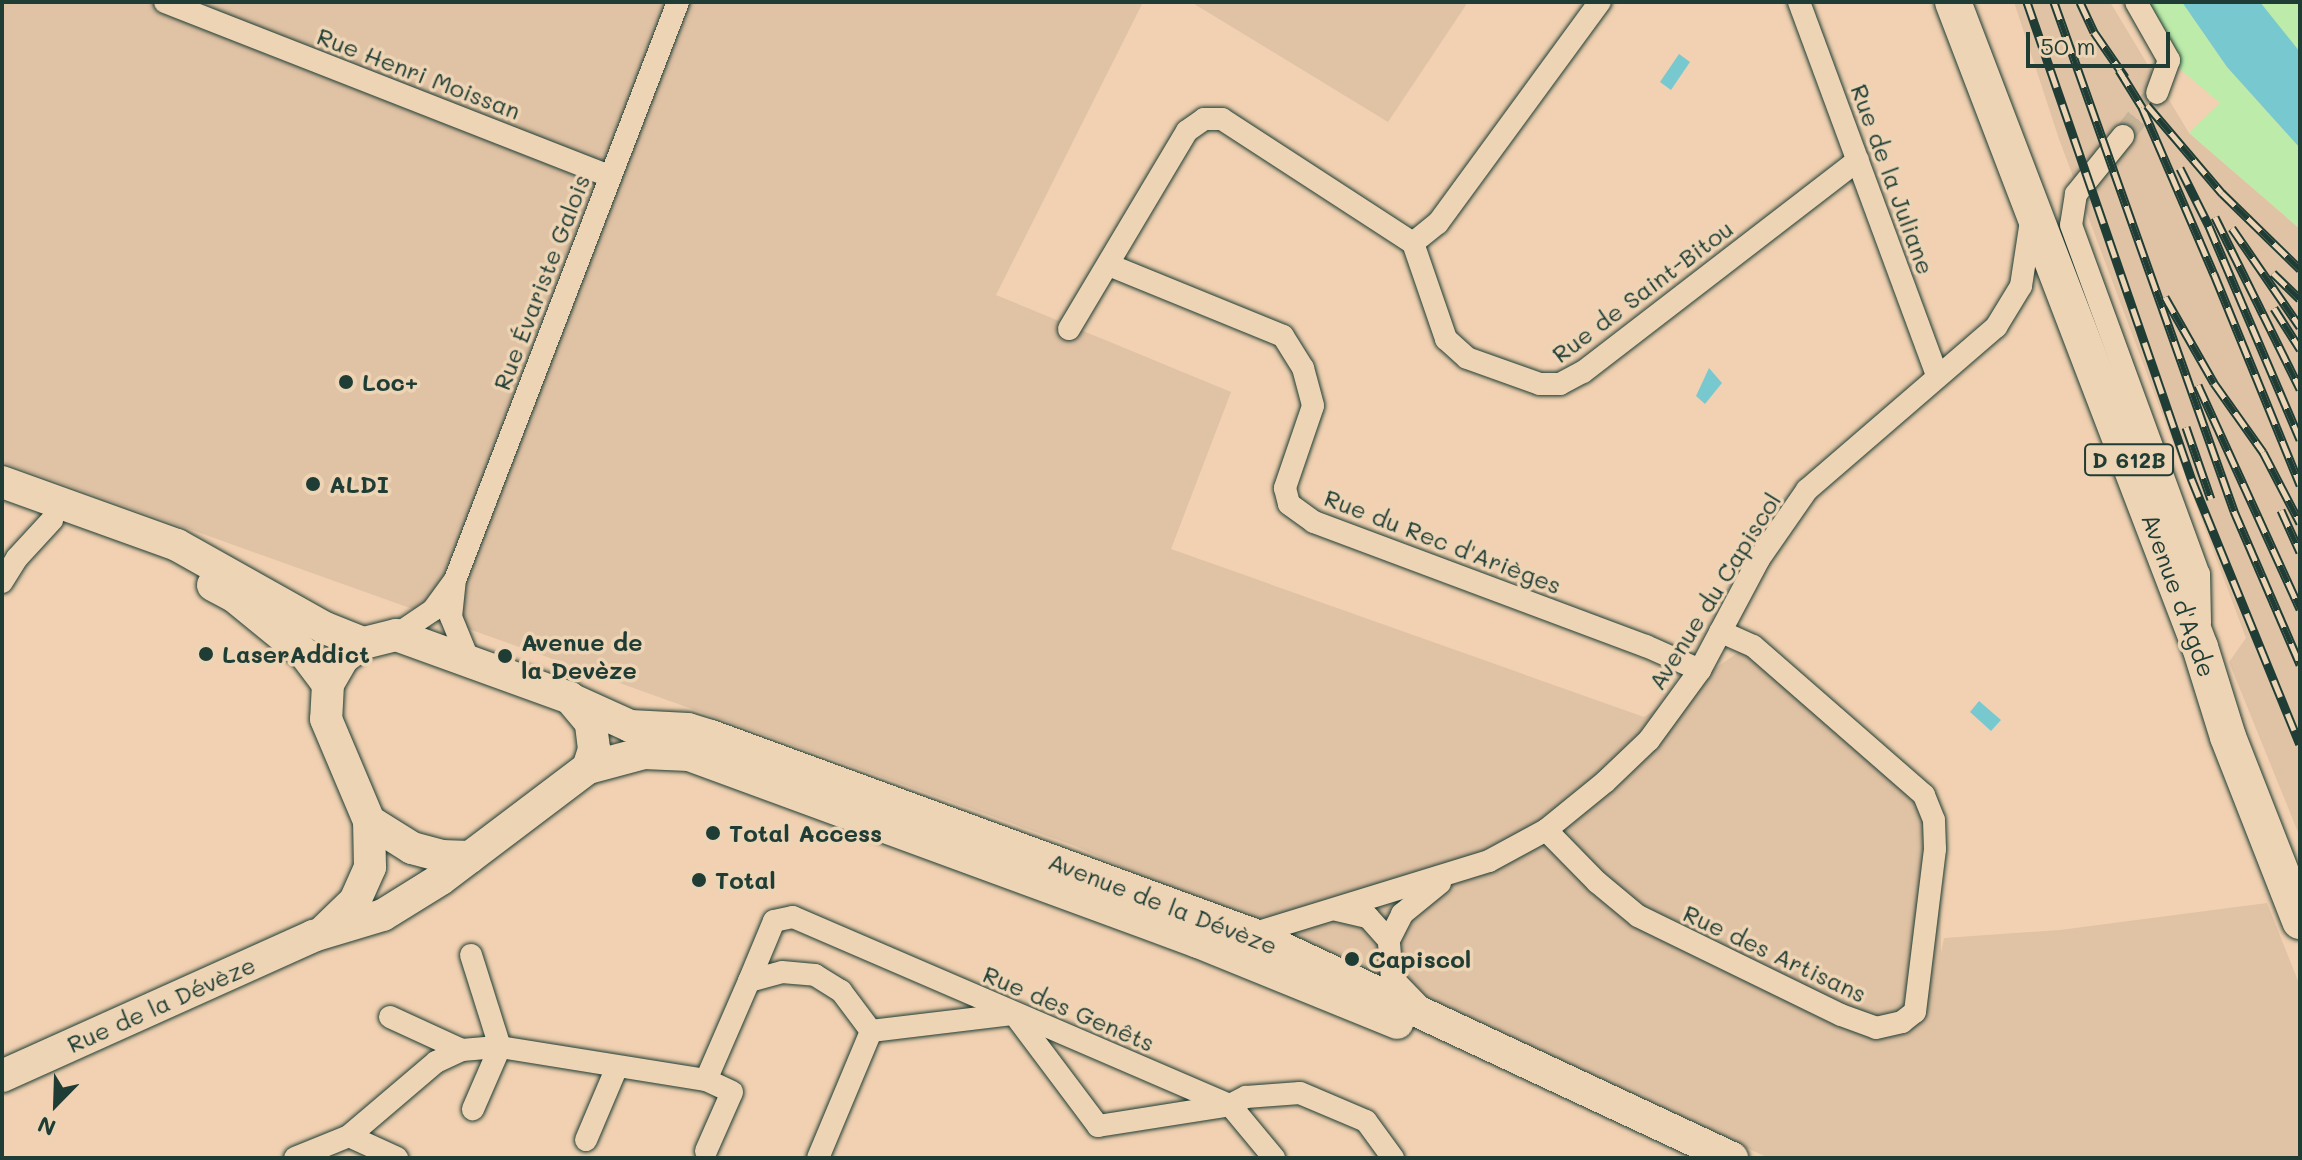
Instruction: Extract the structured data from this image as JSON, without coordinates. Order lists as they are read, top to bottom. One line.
{"streets":{"main road":["D 612B","Avenue d'Agde","Avenue de la Dévèze","Rue de la Dévèze"],"street":["Rue Henri Moissan","Rue de la Juliane","Rue Évariste Galois","Rue de Saint-Bitou","Rue du Rec d'Arièges","Avenue du Capiscol","Rue des Artisans","Rue des Genêts"]},"crossings":[["Rue Henri Moissan","Rue Évariste Galois"],["Rue de la Juliane","Rue de Saint-Bitou"],["Rue de la Juliane","Avenue du Capiscol"],["Rue Évariste Galois","Avenue de la Dévèze"],["Rue Évariste Galois","Rue de la Dévèze"],["Rue du Rec d'Arièges","Avenue du Capiscol"],["Avenue du Capiscol","Avenue d'Agde"],["Avenue du Capiscol","Avenue de la Dévèze"],["Avenue du Capiscol","Rue des Artisans"],["Avenue de la Dévèze","Rue de la Dévèze"]],"places":["Loc+","ALDI","LaserAddict","Avenue de la Devèze","Total Access","Total","Capiscol"],"scale_bar":"50 m","north":"bottom left"}
